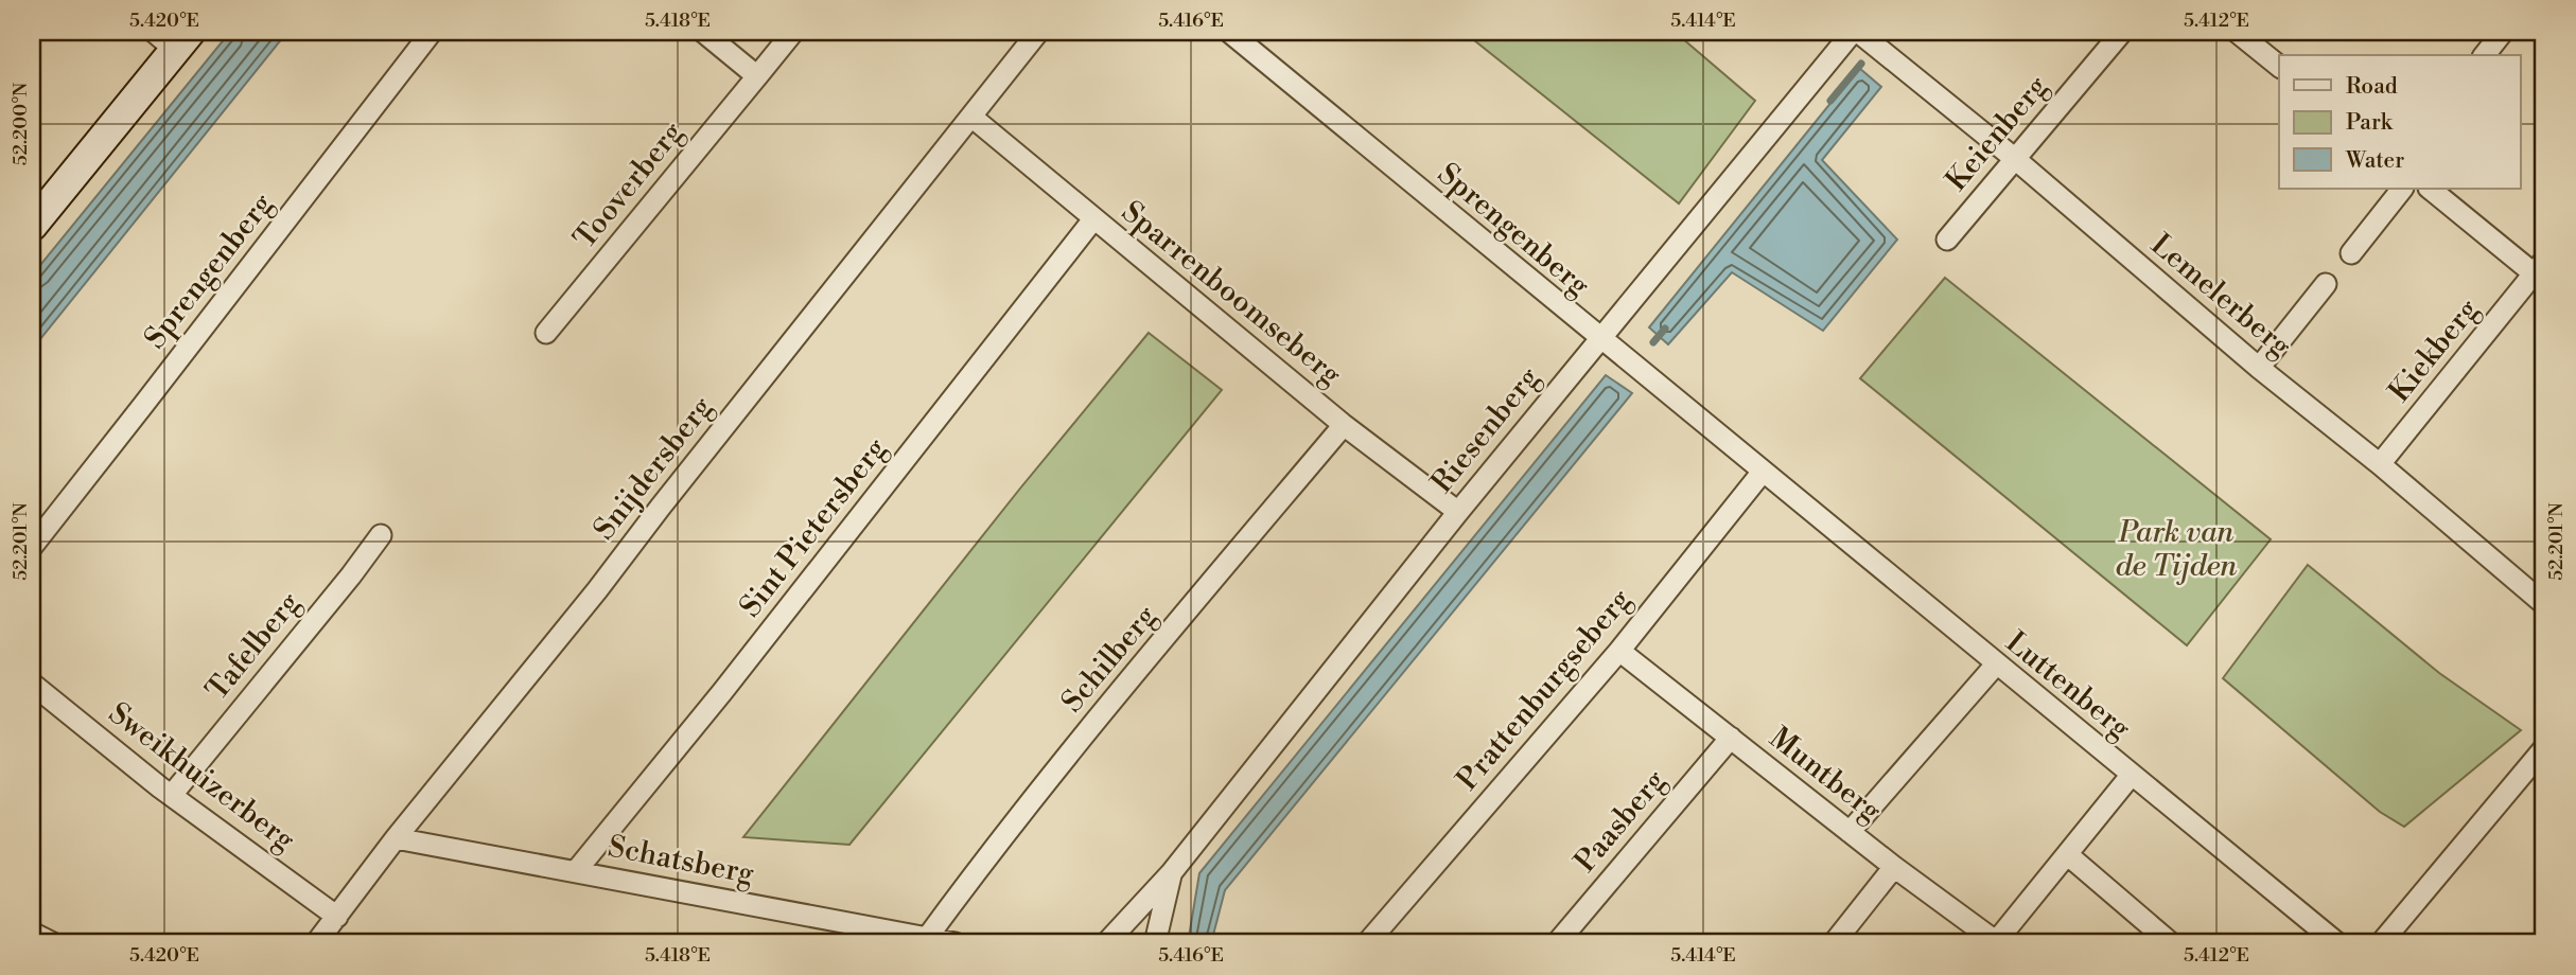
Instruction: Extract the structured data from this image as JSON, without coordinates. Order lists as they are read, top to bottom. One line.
{"streets":{"street":["Keienberg","Tooverberg","Sprengenberg","Sparrenboomseberg","Lemelerberg","Kiekberg","Riesenberg","Snijdersberg","Sint Pietersberg","Tafelberg","Schilberg","Luttenberg","Prattenburgseberg","Muntberg","Sweikhuizerberg","Paasberg","Schatsberg"]},"crossings":[["Keienberg","Lemelerberg"],["Sprengenberg","Riesenberg"],["Sprengenberg","Luttenberg"],["Sprengenberg","Prattenburgseberg"],["Sparrenboomseberg","Riesenberg"],["Sparrenboomseberg","Snijdersberg"],["Sparrenboomseberg","Sint Pietersberg"],["Sparrenboomseberg","Schilberg"],["Lemelerberg","Kiekberg"],["Snijdersberg","Sweikhuizerberg"],["Snijdersberg","Schatsberg"],["Sint Pietersberg","Schatsberg"],["Tafelberg","Sweikhuizerberg"],["Schilberg","Schatsberg"],["Luttenberg","Prattenburgseberg"],["Prattenburgseberg","Muntberg"],["Muntberg","Paasberg"]],"parks":["Park van de Tijden"],"legend":["Road","Park","Water"],"coordinates":["5.420°E","5.418°E","5.416°E","5.414°E","5.412°E","52.200°N","52.201°N"]}
